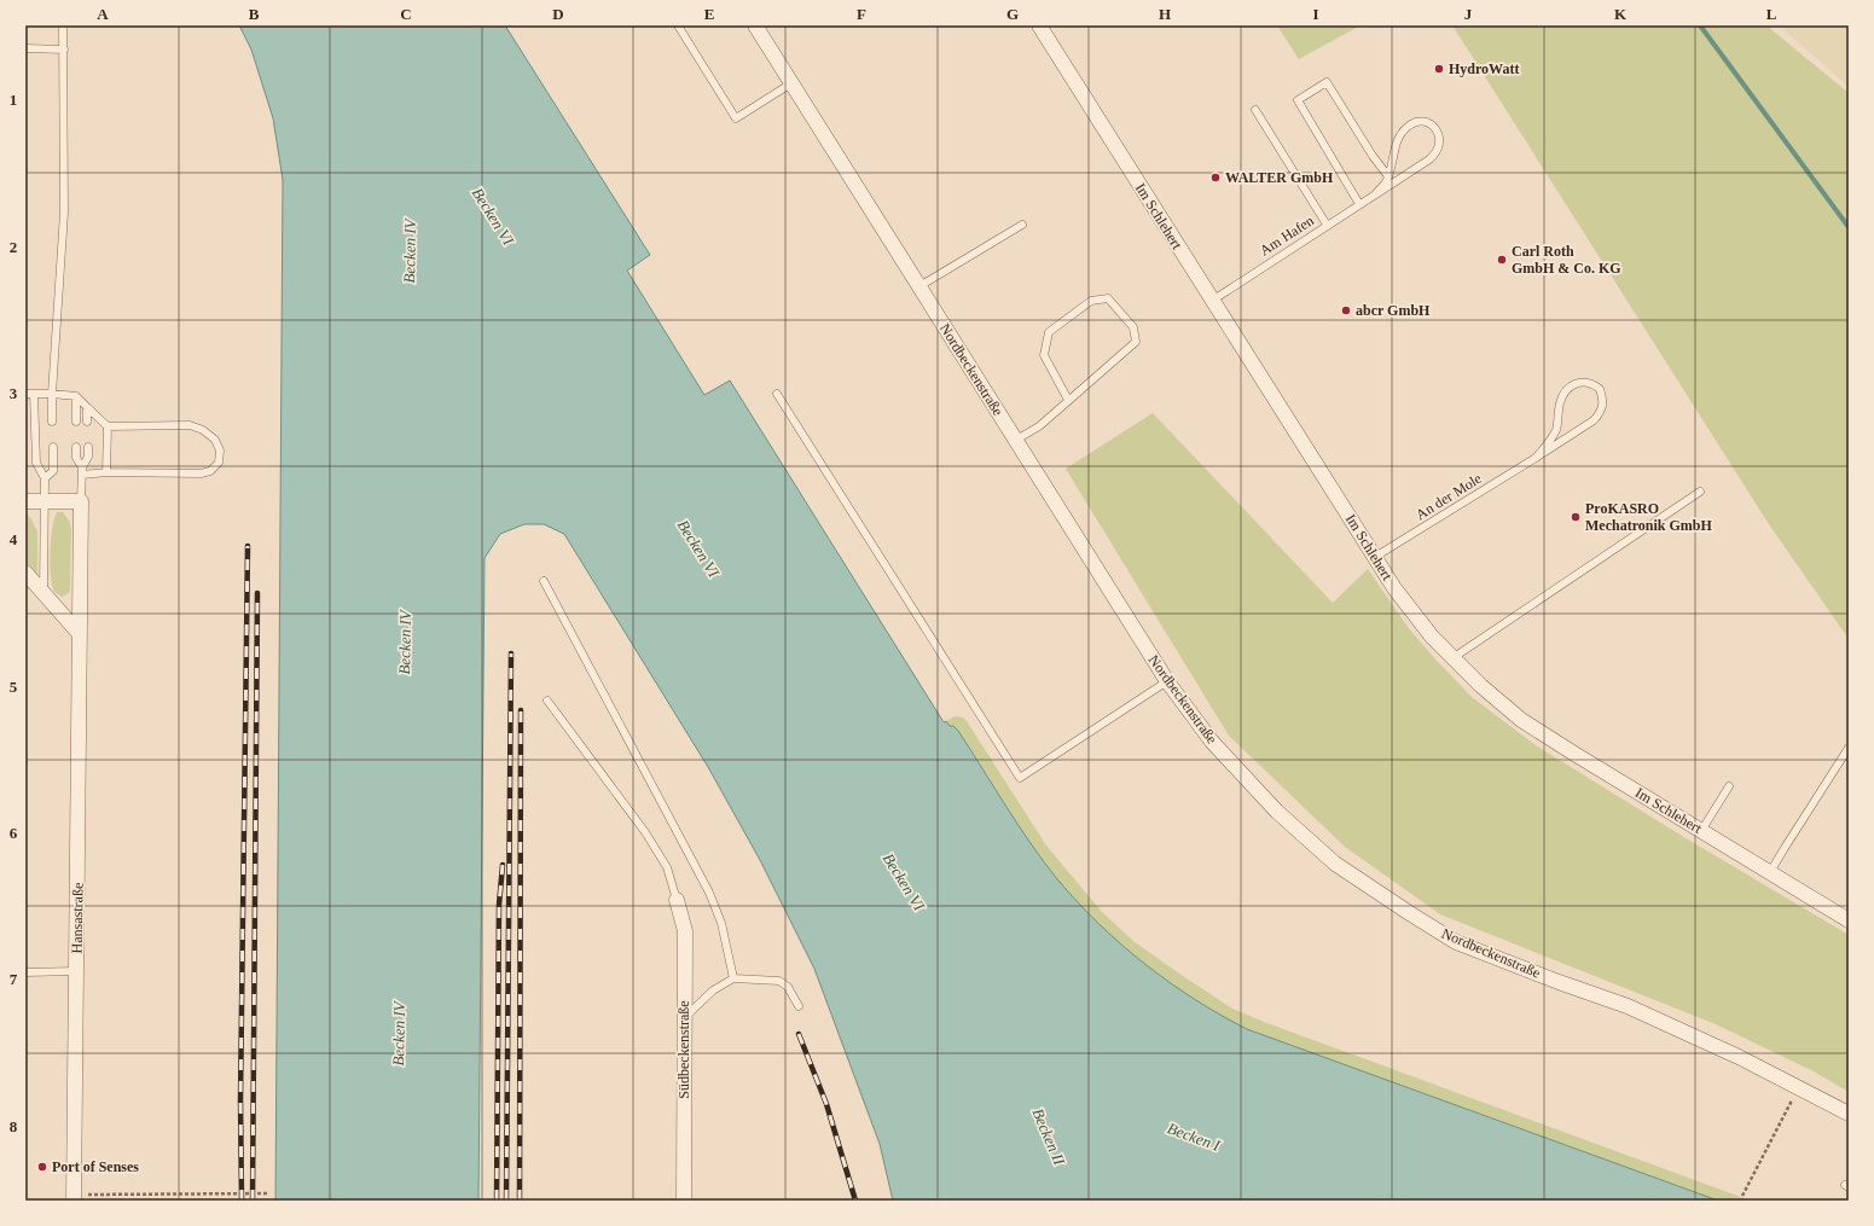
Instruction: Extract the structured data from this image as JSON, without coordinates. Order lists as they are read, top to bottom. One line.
{"streets":{"street":["Im Schlehert","Nordbeckenstraße","Hansastraße","Südbeckenstraße"],"lane":["Am Hafen","An der Mole"]},"crossings":[["Im Schlehert","Am Hafen"],["Im Schlehert","An der Mole"]],"water":["Becken VI","Becken IV","Becken II","Becken I"],"places":["HydroWatt","WALTER GmbH","Carl Roth GmbH & Co. KG","abcr GmbH","ProKASRO Mechatronik GmbH","Port of Senses"],"grid":{"columns":["A","B","C","D","E","F","G","H","I","J","K","L"],"rows":["1","2","3","4","5","6","7","8"]}}
